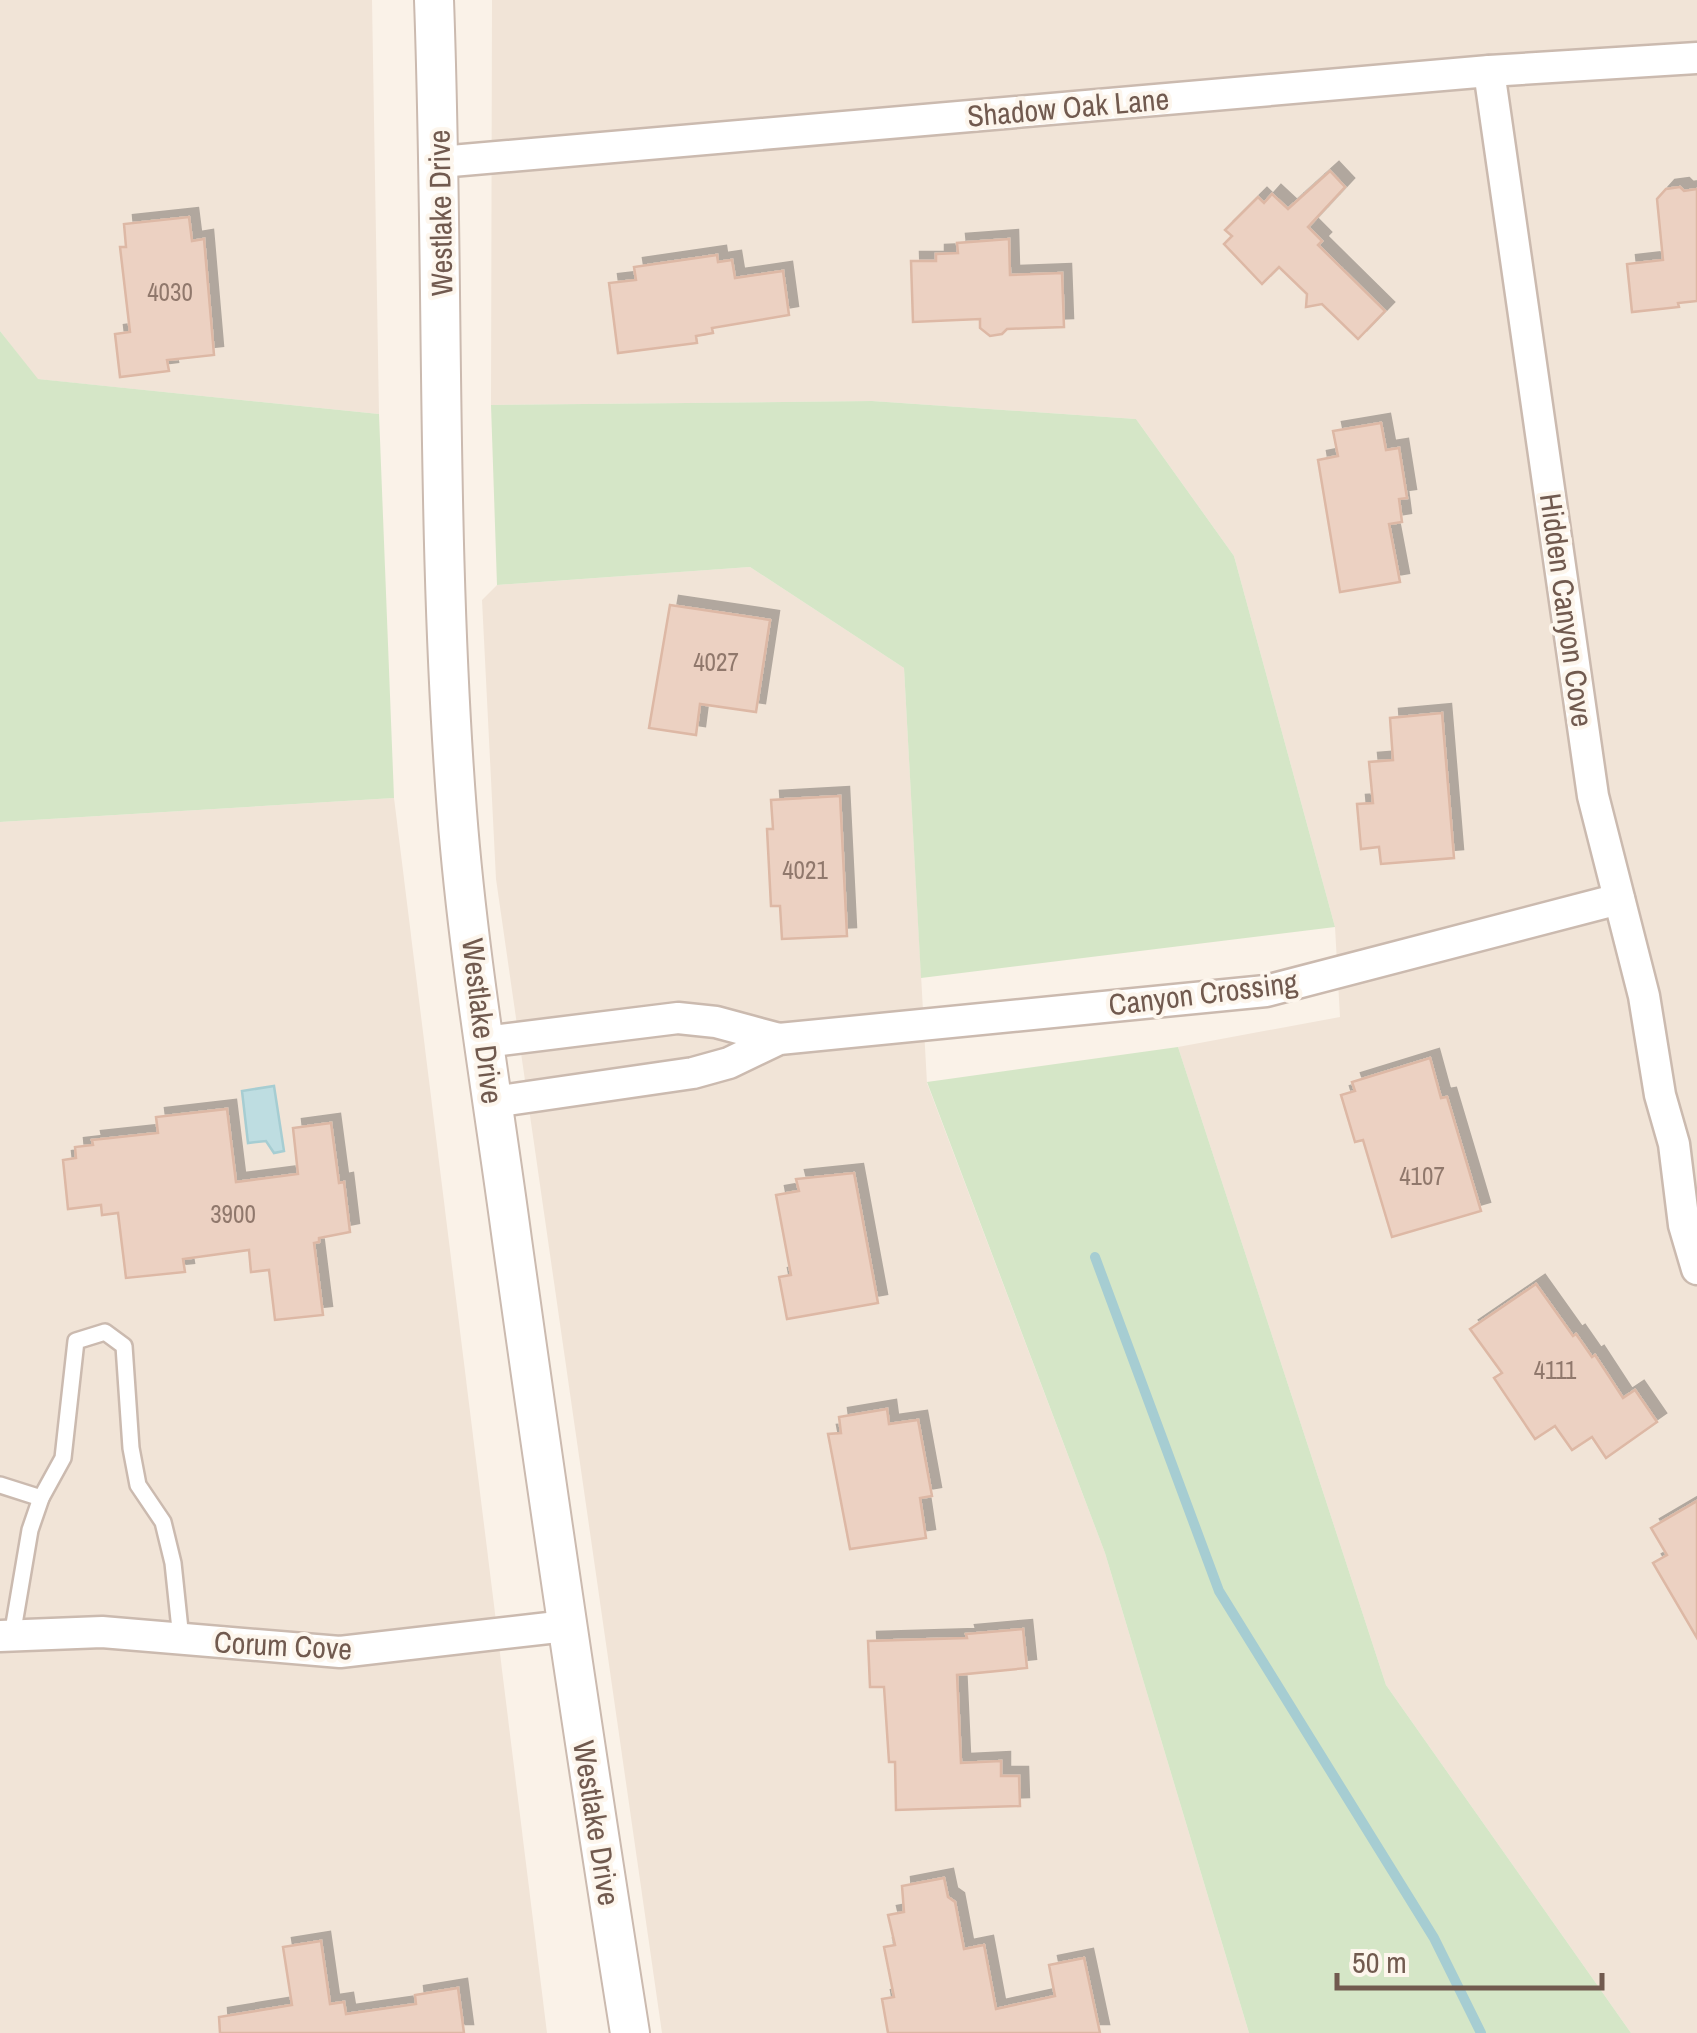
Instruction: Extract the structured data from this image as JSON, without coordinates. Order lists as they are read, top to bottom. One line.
{"streets":{"street":["Shadow Oak Lane","Westlake Drive","Hidden Canyon Cove","Canyon Crossing","Corum Cove"]},"crossings":[["Shadow Oak Lane","Westlake Drive"],["Shadow Oak Lane","Hidden Canyon Cove"],["Westlake Drive","Canyon Crossing"],["Westlake Drive","Corum Cove"],["Hidden Canyon Cove","Canyon Crossing"]],"house_numbers":["4030","4027","4021","4107","3900","4111"],"scale_bar":"50 m"}
